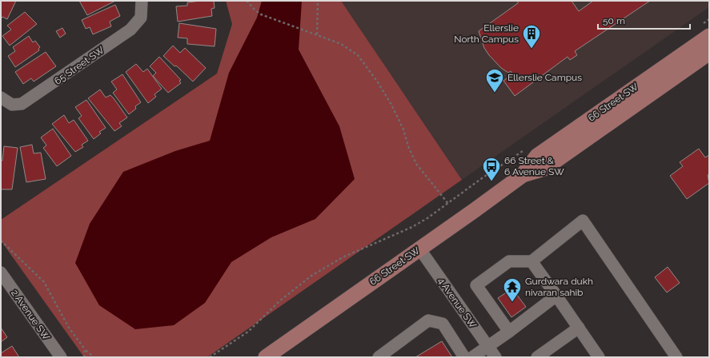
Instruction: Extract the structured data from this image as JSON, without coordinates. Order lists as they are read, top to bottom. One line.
{"streets":{"main road":["66 Street SW"],"street":["65 Street SW","4 Avenue SW","2 Avenue SW"]},"crossings":[["66 Street SW","4 Avenue SW"]],"places":{"building":["Ellerslie North Campus"],"school or university":["Ellerslie Campus"],"bus stop":["66 Street & 6 Avenue SW"],"temple":["Gurdwara dukh nivaran sahib"]},"scale_bar":"50 m"}
